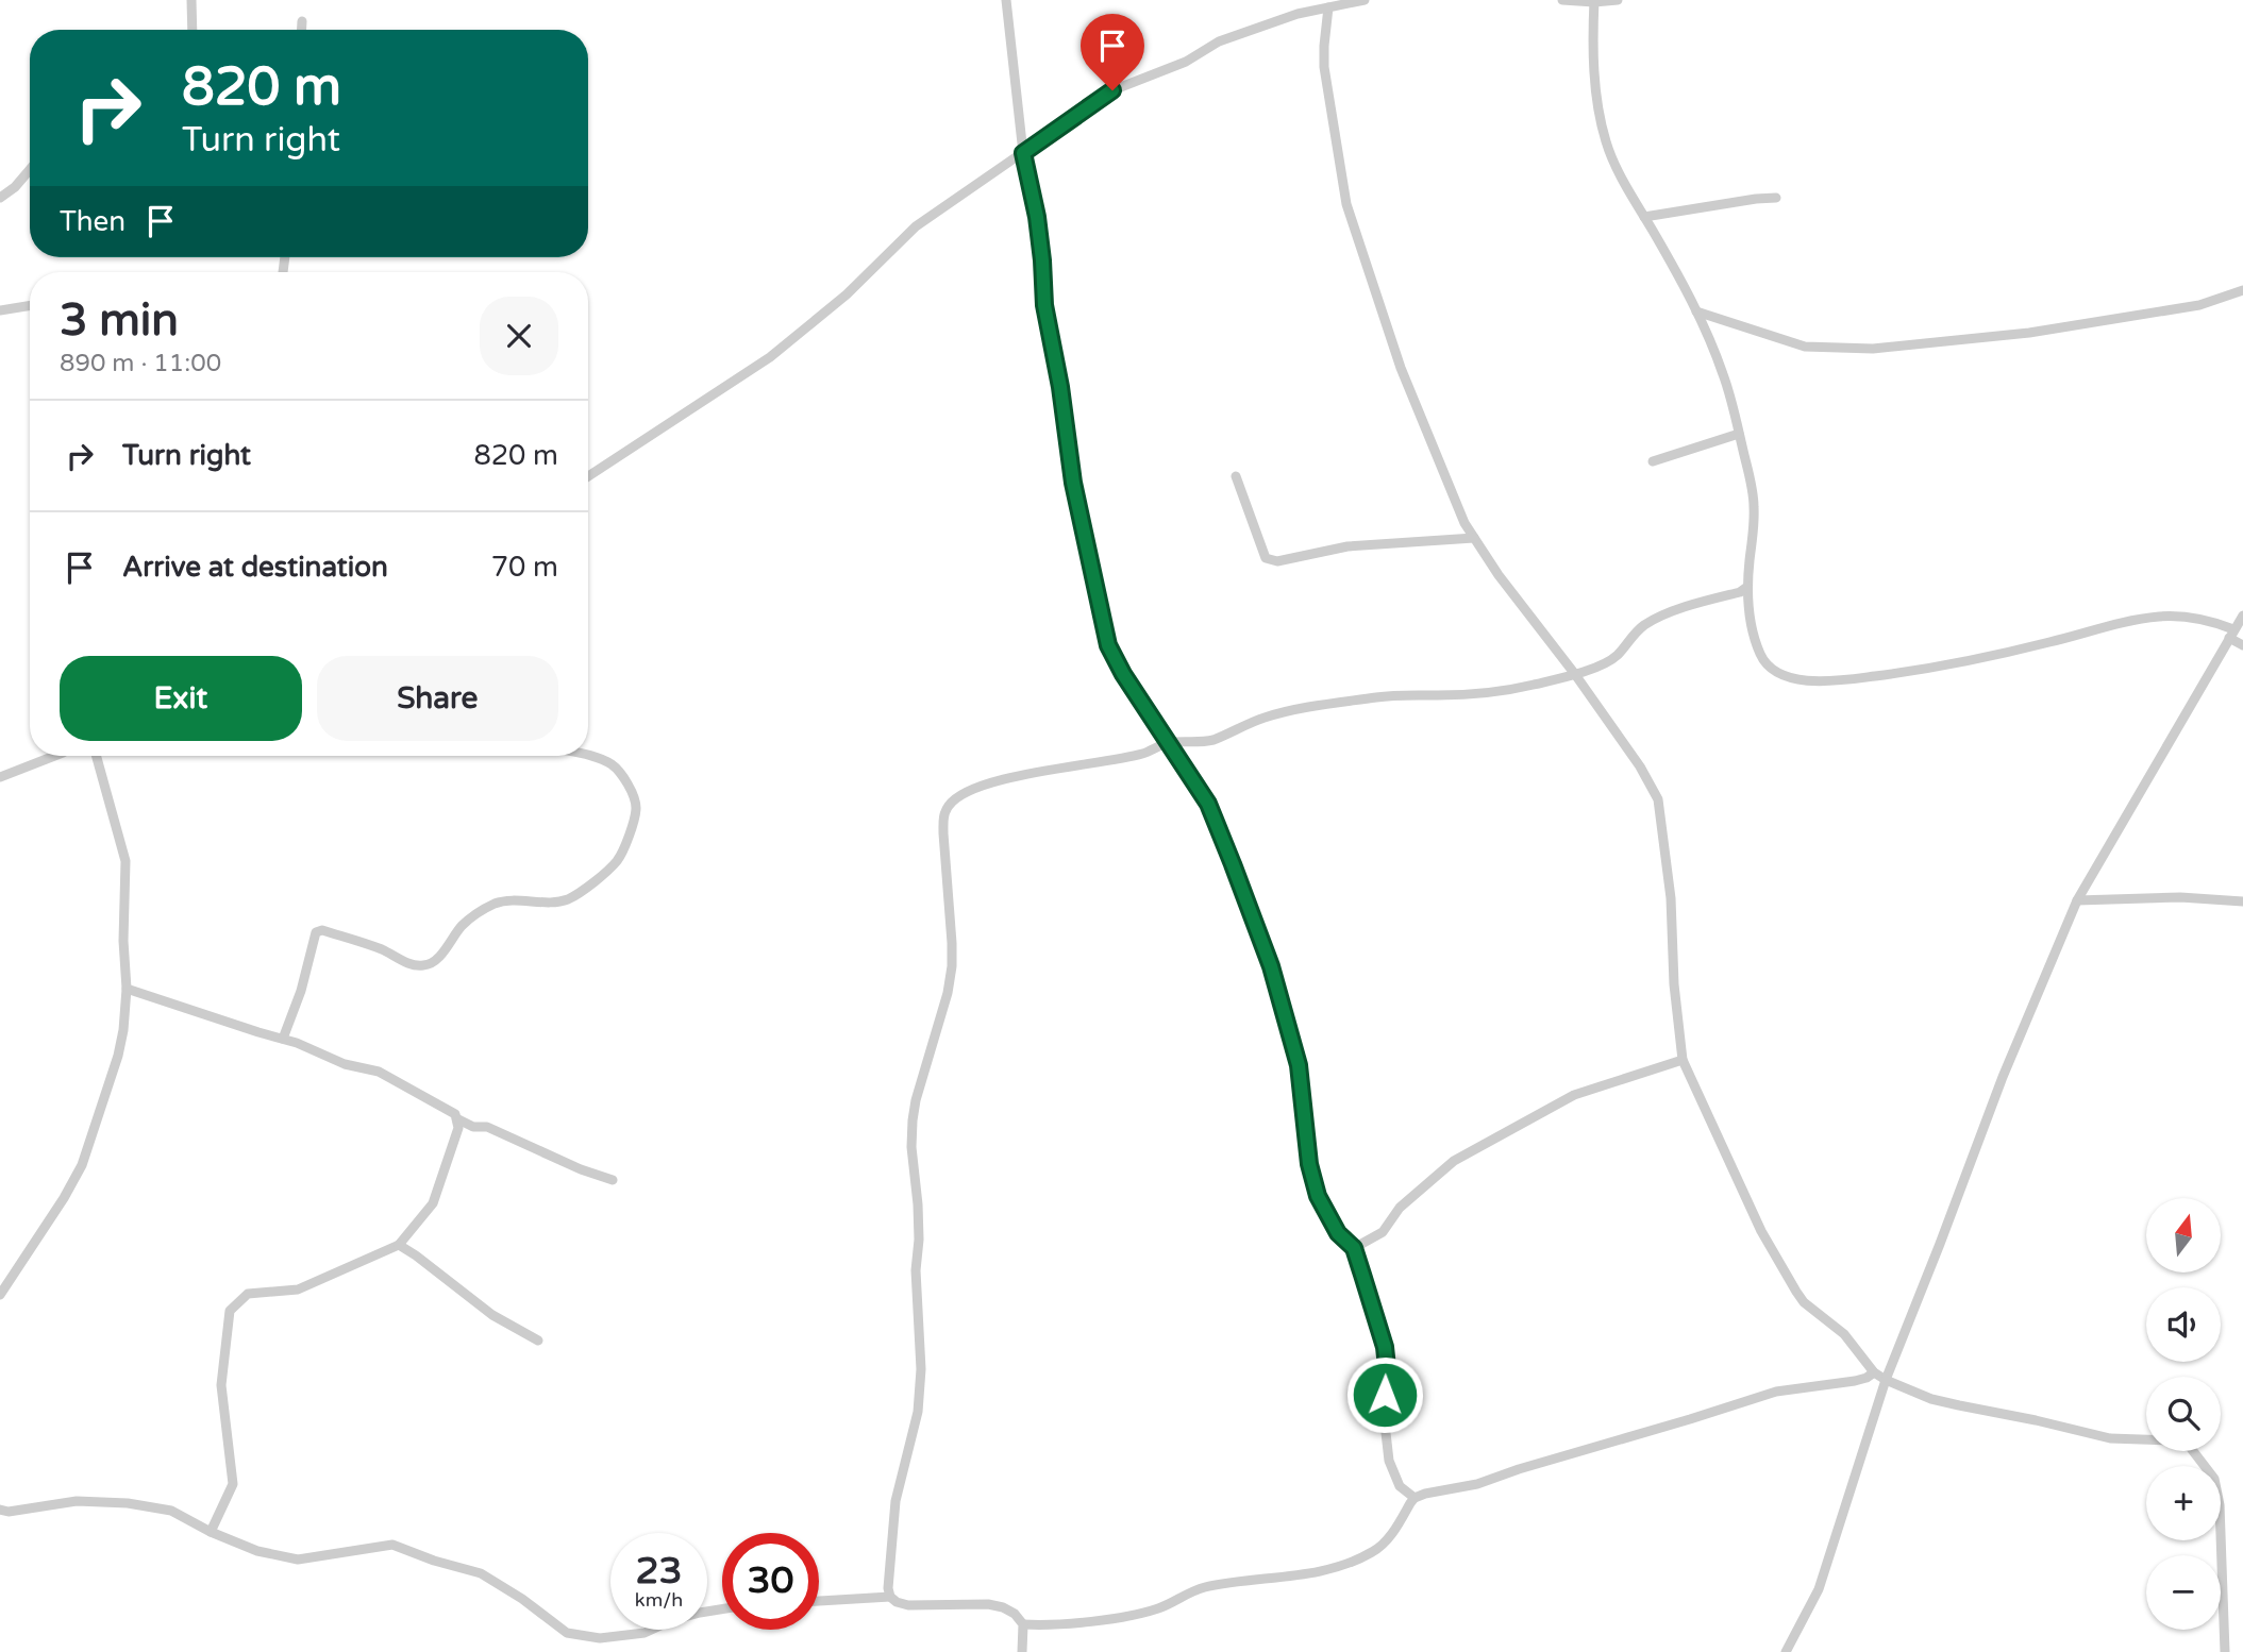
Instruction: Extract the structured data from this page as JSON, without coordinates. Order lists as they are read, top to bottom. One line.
{"north":"top","page":{"turn":["820 m","Turn right"],"then":"Then","heading":["3 min","890 m · 11:00"],"list":[{"name":"Turn right","value":"820 m"},{"name":"Arrive at destination","value":"70 m"}],"buttons":["Exit","Share"],"map_buttons":["+","−"],"speed":"23 km/h","limit":"30"}}
